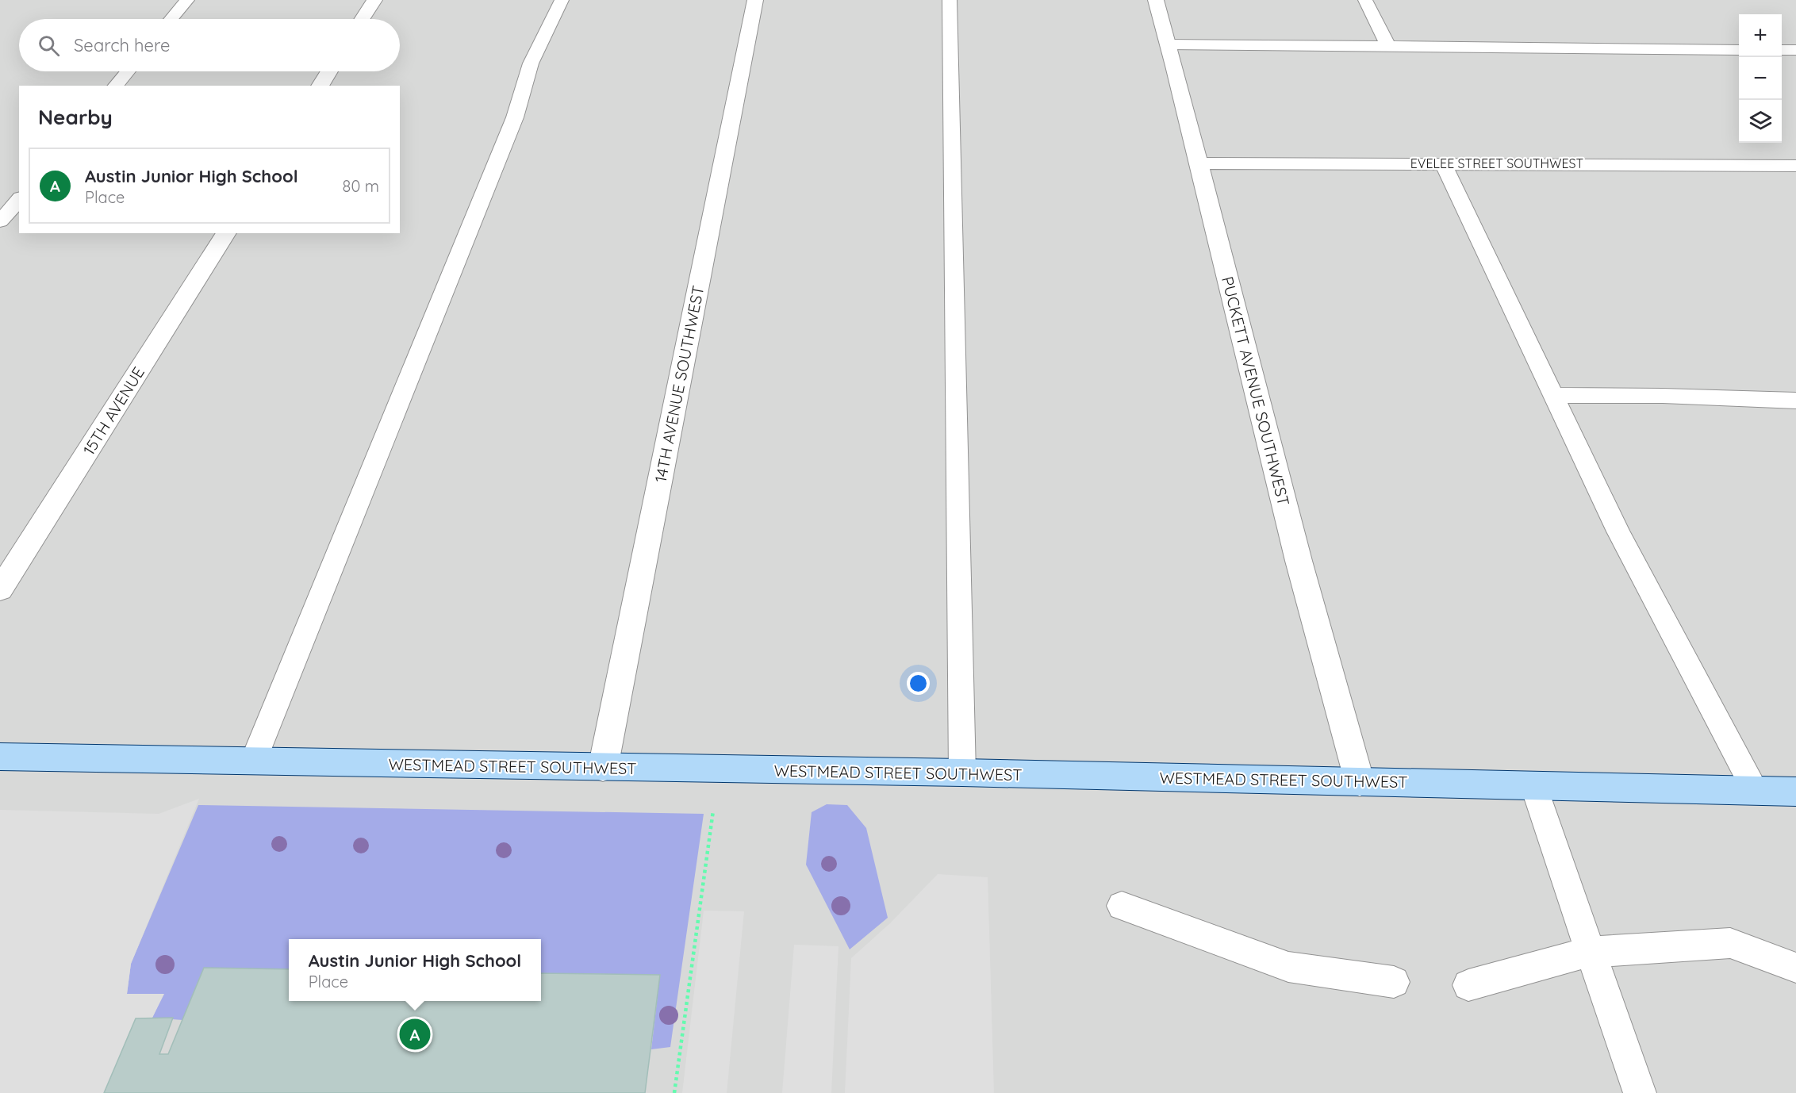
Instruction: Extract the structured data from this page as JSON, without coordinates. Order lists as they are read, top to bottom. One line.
{"streets":{"street":["EVELEE STREET SOUTHWEST","14TH AVENUE SOUTHWEST","PUCKETT AVENUE SOUTHWEST","15TH AVENUE","WESTMEAD STREET SOUTHWEST"]},"crossings":[["EVELEE STREET SOUTHWEST","PUCKETT AVENUE SOUTHWEST"],["14TH AVENUE SOUTHWEST","WESTMEAD STREET SOUTHWEST"],["PUCKETT AVENUE SOUTHWEST","WESTMEAD STREET SOUTHWEST"]],"page":{"map_buttons":["+","−"],"search":"Search here","heading":"Nearby","list":[{"mark":"A","name":"Austin Junior High School","note":"Place","value":"80 m"}],"popup":["Austin Junior High School","Place"],"pins":"A"}}
